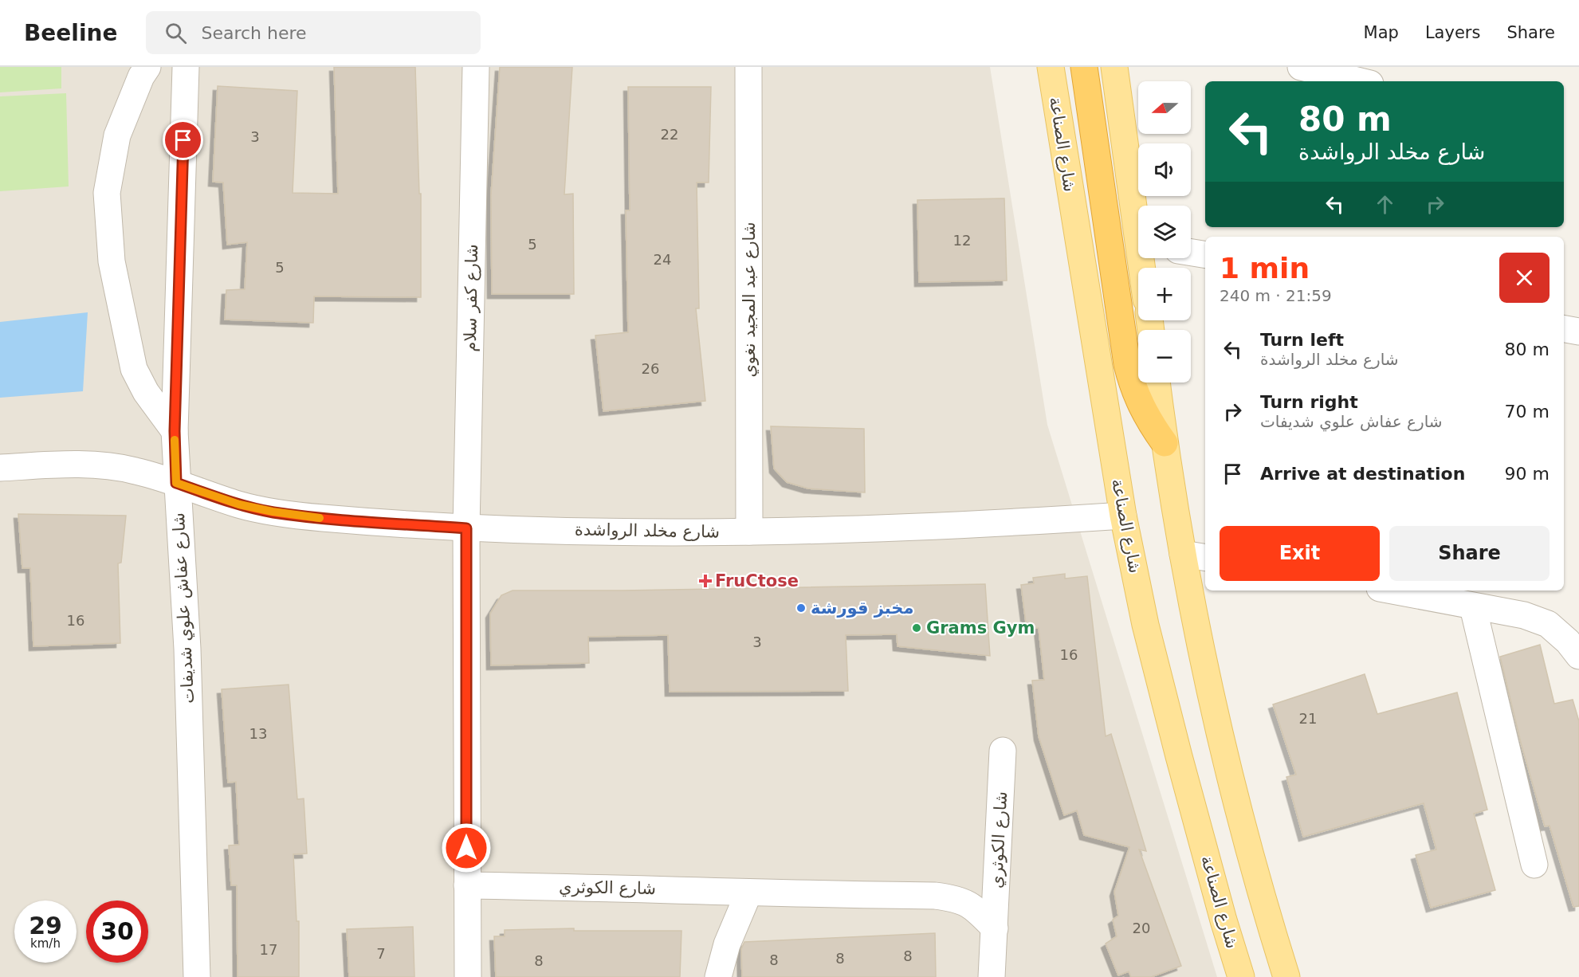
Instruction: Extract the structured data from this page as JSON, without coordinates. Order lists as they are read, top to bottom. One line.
{"streets":{"main road":["شارع الصناعة"],"street":["شارع كفر سلام","شارع عبد المجيد نغوي","شارع مخلد الرواشدة","شارع عفاش علوي شديفات","شارع الكوثري"]},"crossings":[["شارع الصناعة","شارع مخلد الرواشدة"],["شارع كفر سلام","شارع مخلد الرواشدة"],["شارع كفر سلام","شارع الكوثري"],["شارع عبد المجيد نغوي","شارع مخلد الرواشدة"],["شارع مخلد الرواشدة","شارع عفاش علوي شديفات"]],"places":{"health":["FruCtose"],"other":["مخبز قورشة","Grams Gym"]},"house_numbers":["22","3","12","5","24","5","26","16","3","16","21","13","20","17","7","8","8","8","8"],"north":"left","page":{"header":"Beeline","search":"Search here","nav":["Map","Layers","Share"],"map_buttons":["+","−"],"turn":["80 m","شارع مخلد الرواشدة"],"heading":["1 min","240 m · 21:59"],"list":[{"name":"Turn left","note":"شارع مخلد الرواشدة","value":"80 m"},{"name":"Turn right","note":"شارع عفاش علوي شديفات","value":"70 m"},{"name":"Arrive at destination","value":"90 m"}],"buttons":["Exit","Share"],"speed":"29 km/h","limit":"30"}}
